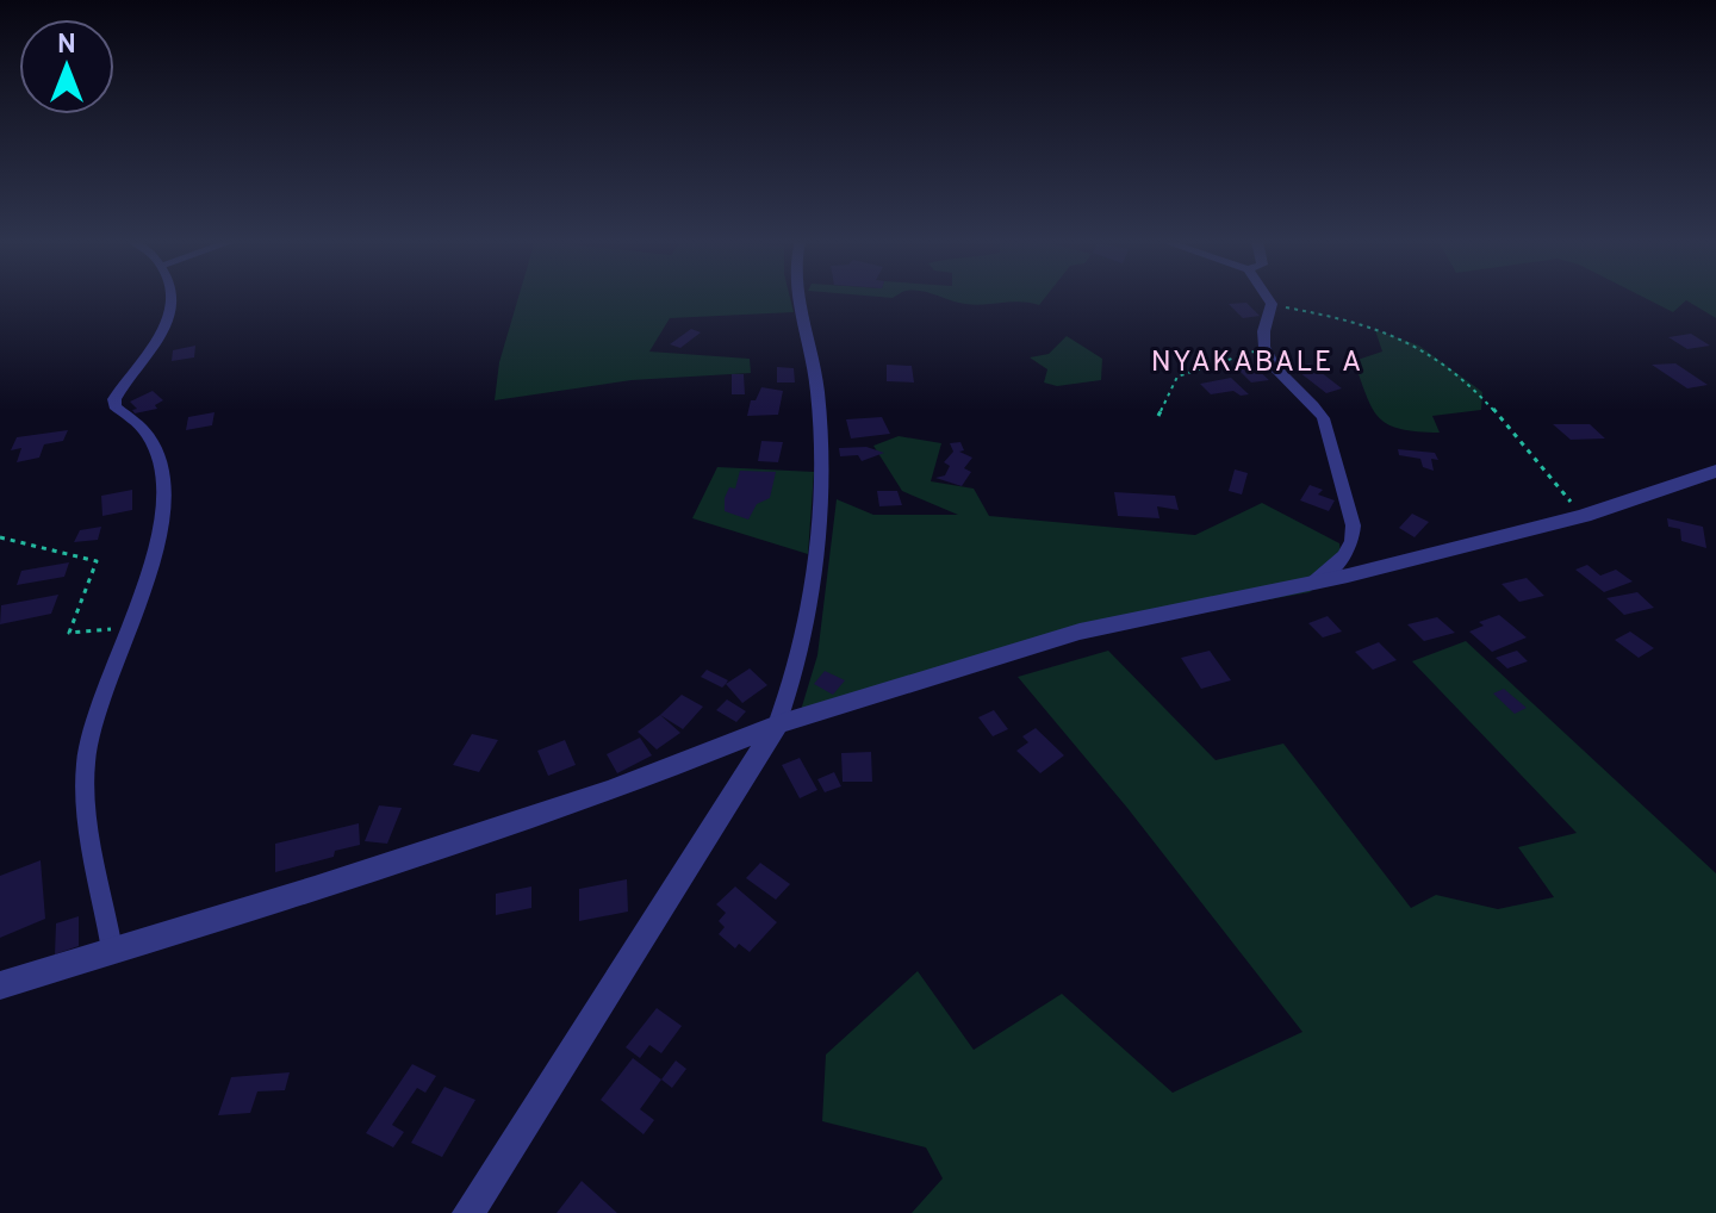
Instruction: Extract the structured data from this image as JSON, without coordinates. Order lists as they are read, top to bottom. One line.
{"districts":["NYAKABALE A"],"north":"top"}
